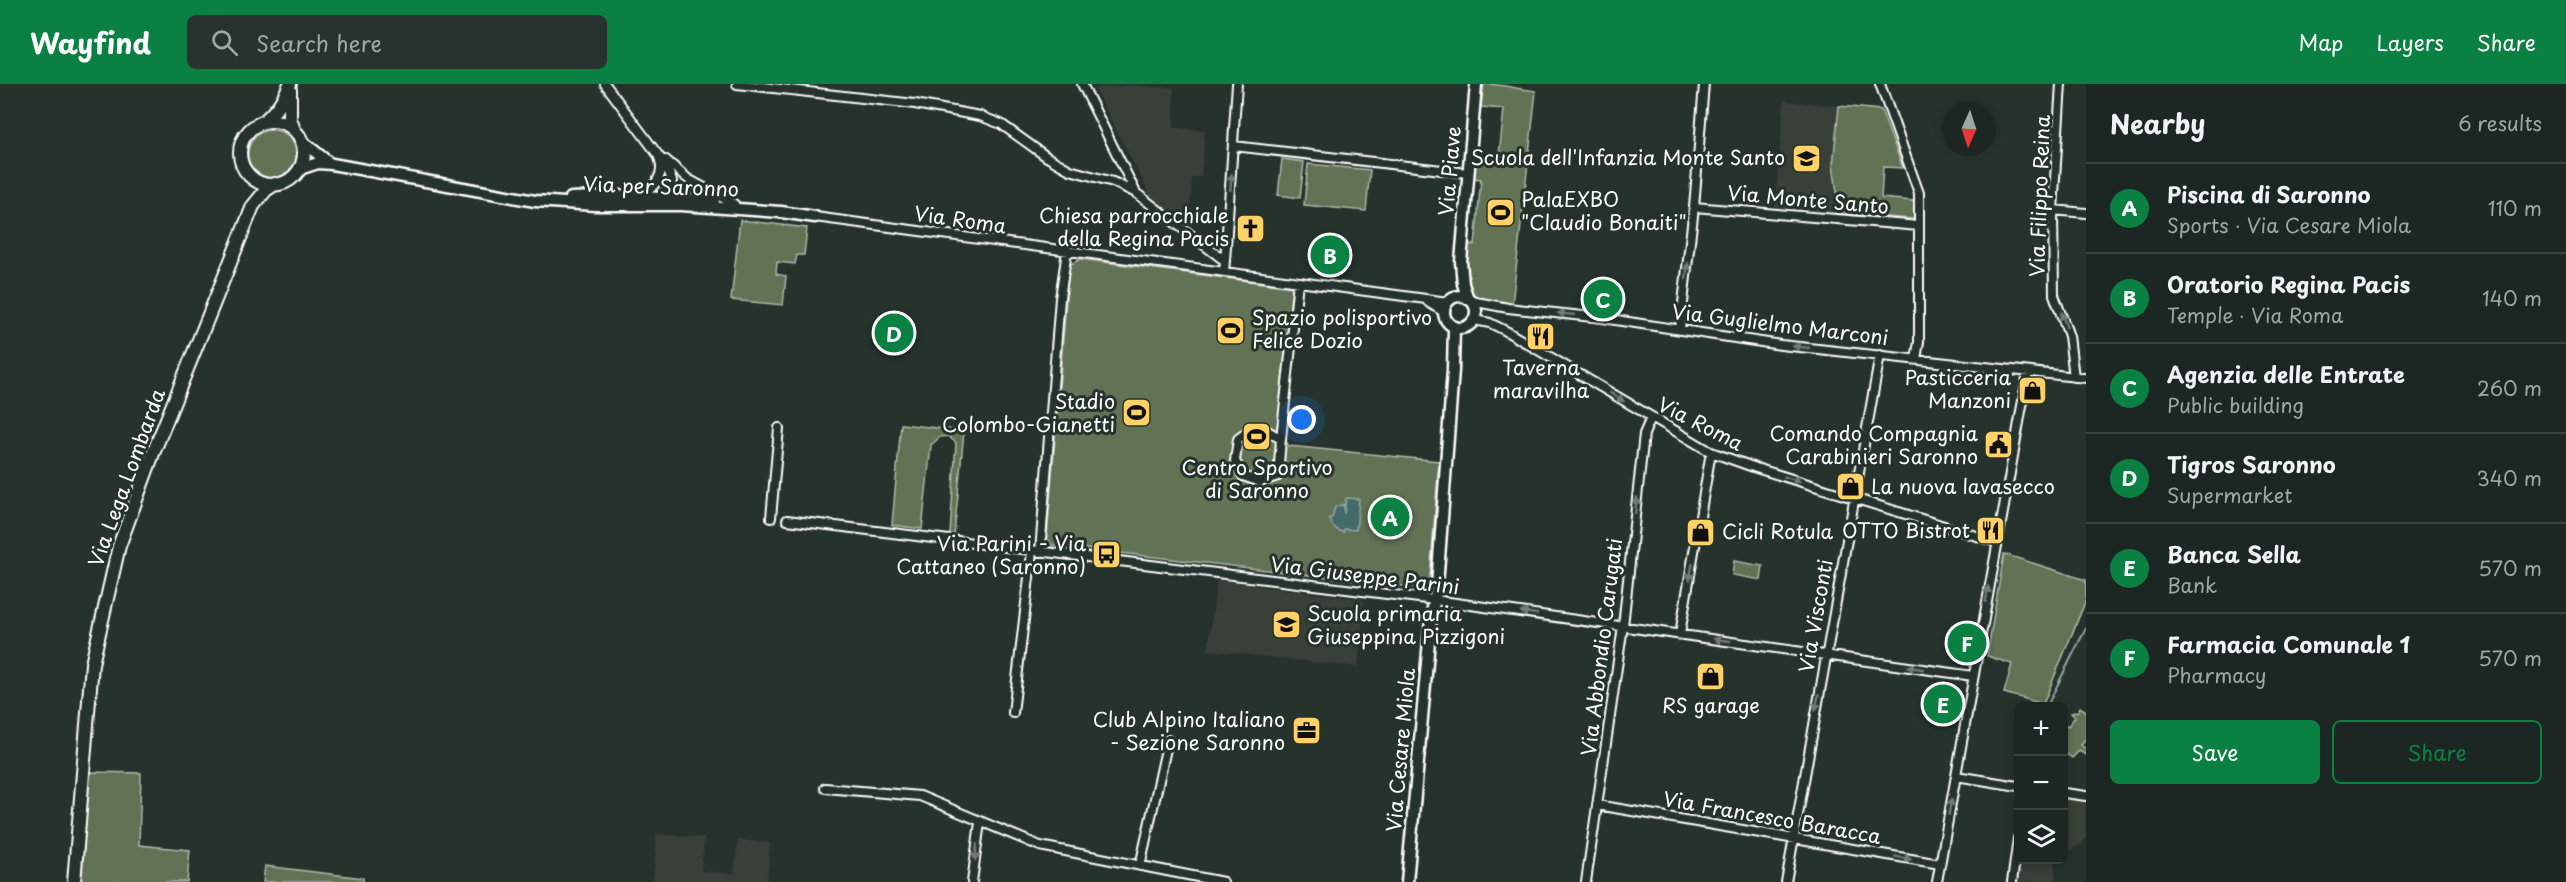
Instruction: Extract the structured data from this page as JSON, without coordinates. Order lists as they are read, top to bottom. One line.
{"streets":{"main road":["Via Lega Lombarda"],"street":["Via Piave","Via per Saronno","Via Filippo Reina","Via Monte Santo","Via Roma","Via Guglielmo Marconi","Via Giuseppe Parini","Via Visconti","Via Abbondio Carugati","Via Cesare Miola","Via Francesco Baracca"]},"crossings":[["Via Piave","Via Roma"],["Via Piave","Via Guglielmo Marconi"],["Via Piave","Via Cesare Miola"],["Via per Saronno","Via Roma"],["Via per Saronno","Via Lega Lombarda"],["Via Filippo Reina","Via Guglielmo Marconi"],["Via Roma","Via Guglielmo Marconi"],["Via Roma","Via Visconti"],["Via Roma","Via Abbondio Carugati"],["Via Roma","Via Cesare Miola"],["Via Guglielmo Marconi","Via Visconti"],["Via Guglielmo Marconi","Via Cesare Miola"],["Via Giuseppe Parini","Via Visconti"],["Via Giuseppe Parini","Via Abbondio Carugati"],["Via Giuseppe Parini","Via Cesare Miola"],["Via Visconti","Via Francesco Baracca"],["Via Abbondio Carugati","Via Francesco Baracca"]],"one_way":["Via Filippo Reina","Via Guglielmo Marconi","Via Giuseppe Parini","Via Francesco Baracca"],"places":{"school or university":["Scuola dell'Infanzia Monte Santo","Scuola primaria Giuseppina Pizzigoni"],"sports":["PalaEXBO \"Claudio Bonaiti\"","Spazio polisportivo Felice Dozio","Stadio Colombo-Gianetti","Centro Sportivo di Saronno"],"church":["Chiesa parrocchiale della Regina Pacis"],"restaurant":["Taverna maravilha","OTTO Bistrot"],"shop":["Pasticceria Manzoni","La nuova lavasecco","Cicli Rotula","RS garage"],"public building":["Comando Compagnia Carabinieri Saronno"],"bus stop":["Via Parini - Via Cattaneo (Saronno)"],"office":["Club Alpino Italiano - Sezione Saronno"]},"north":"bottom","page":{"header":"Wayfind","search":"Search here","nav":["Map","Layers","Share"],"heading":["Nearby","6 results"],"list":[{"mark":"A","name":"Piscina di Saronno","note":"Sports · Via Cesare Miola","value":"110 m"},{"mark":"B","name":"Oratorio Regina Pacis","note":"Temple · Via Roma","value":"140 m"},{"mark":"C","name":"Agenzia delle Entrate","note":"Public building","value":"260 m"},{"mark":"D","name":"Tigros Saronno","note":"Supermarket","value":"340 m"},{"mark":"E","name":"Banca Sella","note":"Bank","value":"570 m"},{"mark":"F","name":"Farmacia Comunale 1","note":"Pharmacy","value":"570 m"}],"pins":["B","C","D","A","F","E"],"map_buttons":["+","−"],"buttons":["Save","Share"]}}
